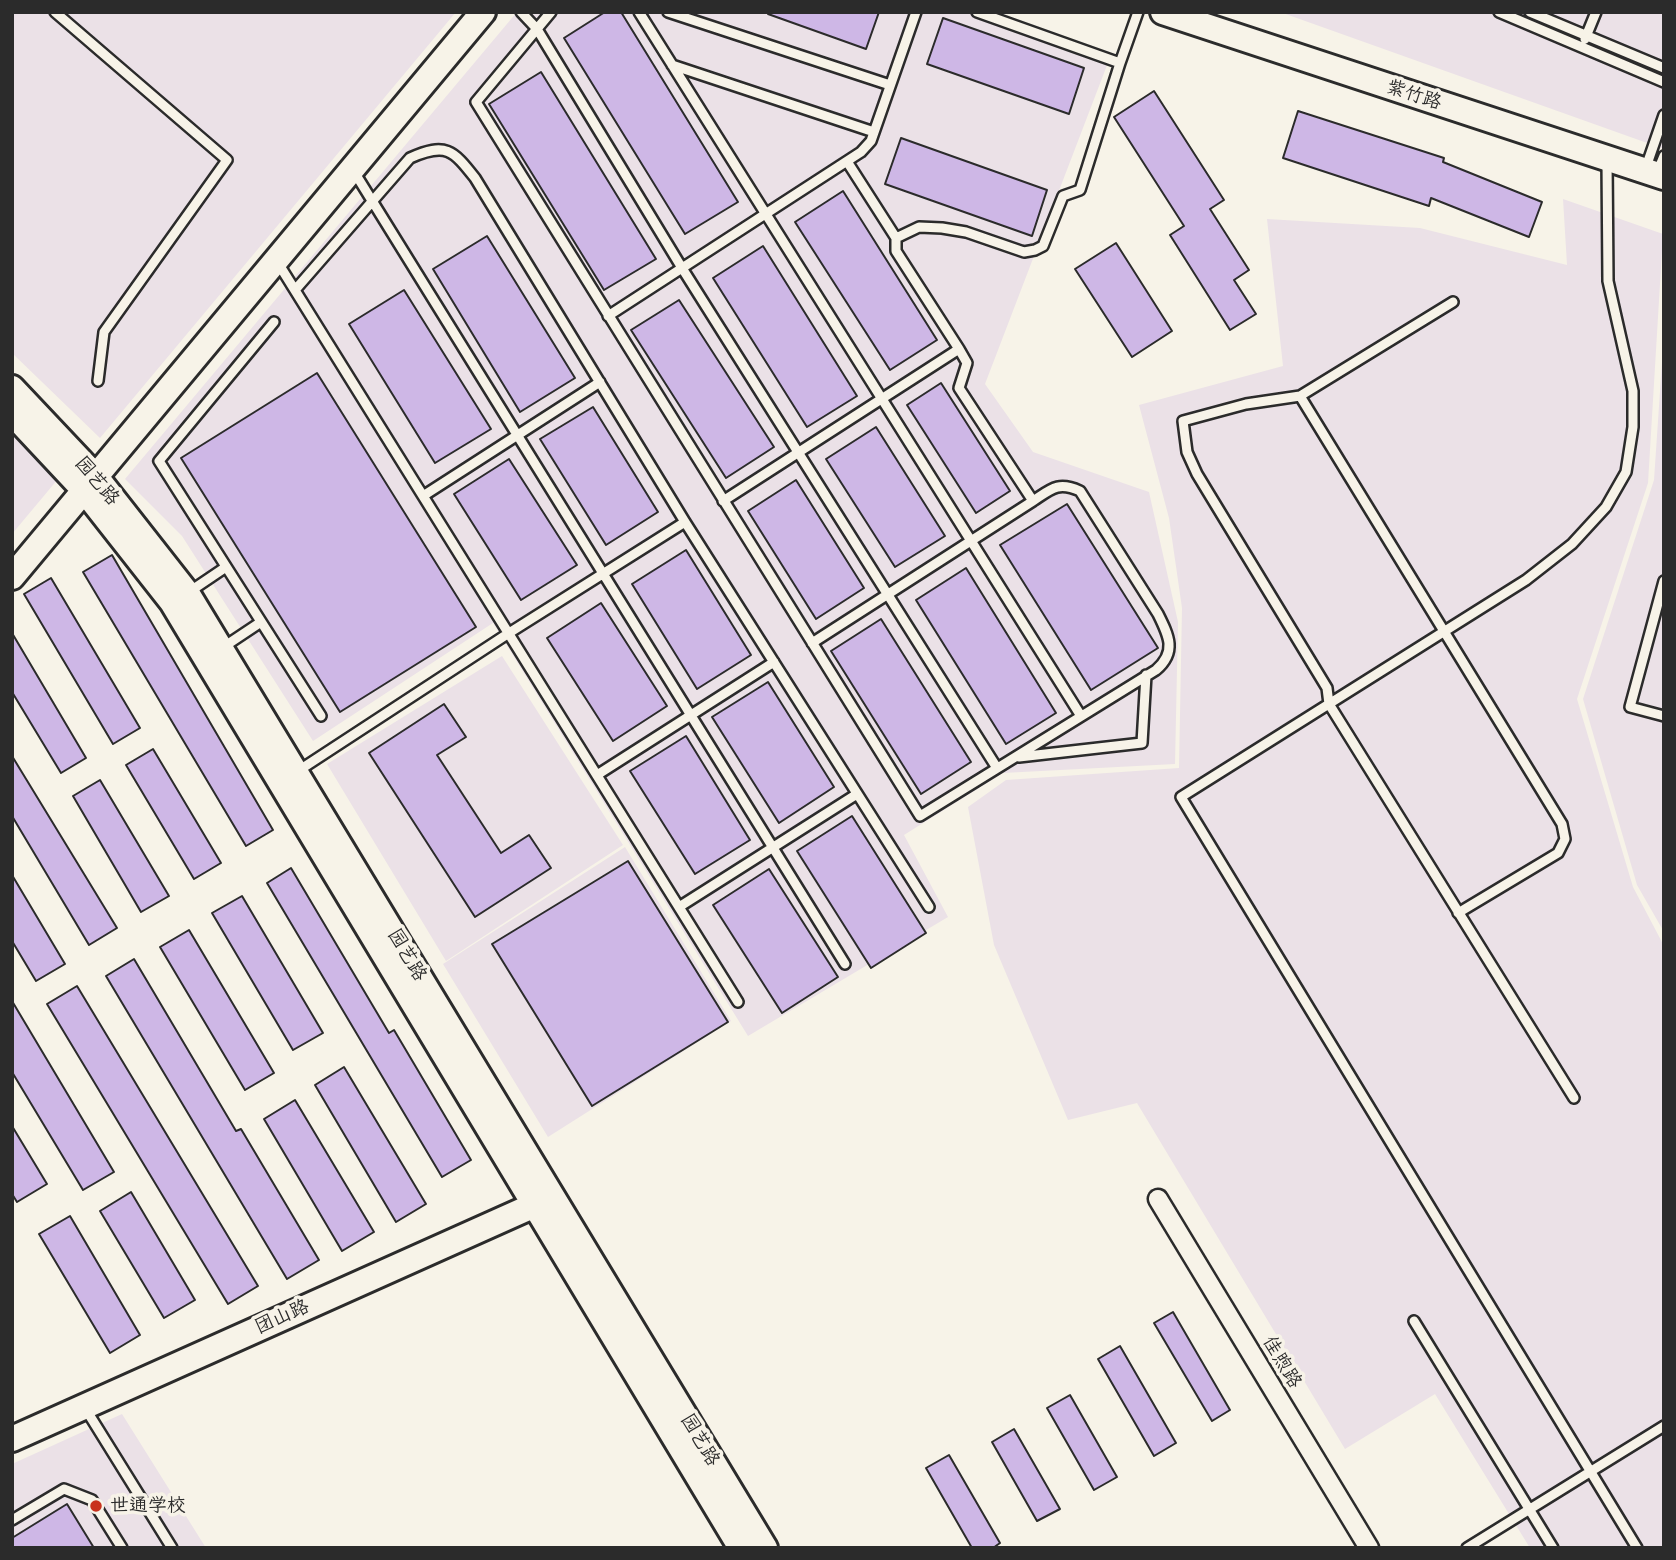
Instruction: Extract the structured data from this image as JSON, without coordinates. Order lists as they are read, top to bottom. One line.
{"streets":{"street":["紫竹路","园艺路","团山路","佳煦路"]},"crossings":[["园艺路","团山路"]],"places":["世通学校"]}
